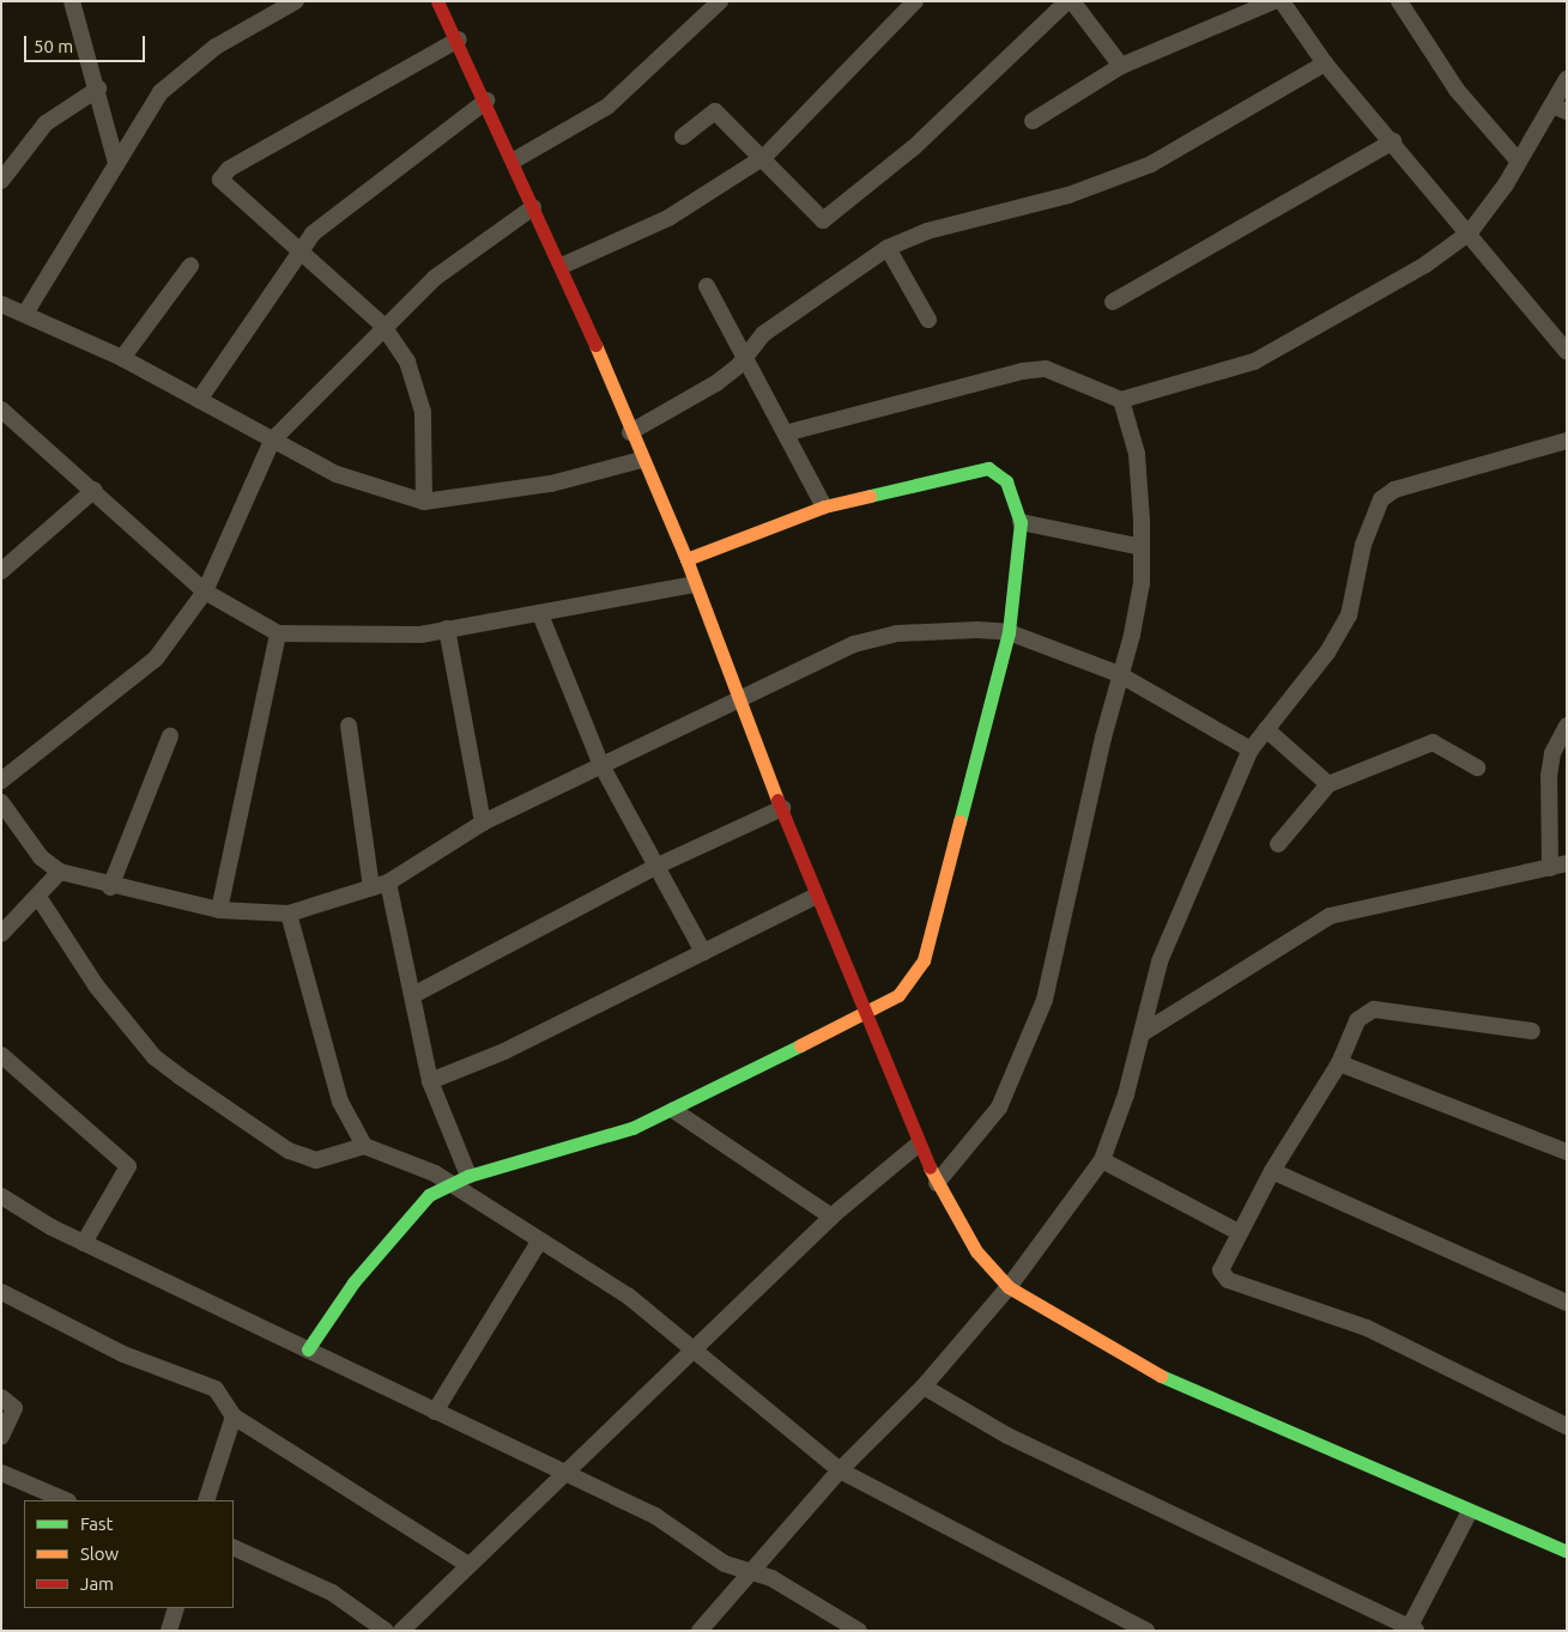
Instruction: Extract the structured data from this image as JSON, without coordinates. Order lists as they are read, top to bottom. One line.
{"legend":["Fast","Slow","Jam"],"scale_bar":"50 m"}
